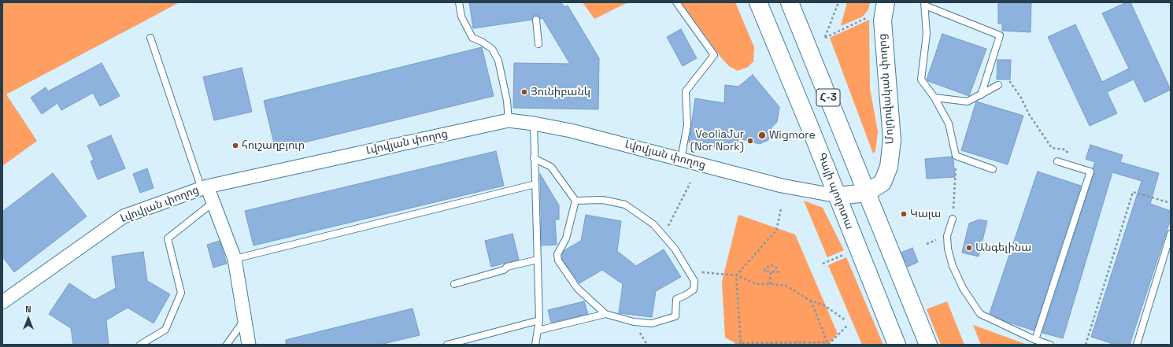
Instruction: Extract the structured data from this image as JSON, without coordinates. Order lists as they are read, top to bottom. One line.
{"streets":{"main road":["Մոլդովական փողոց","Հ-3","Գայի պողոտա"],"street":["Լվովյան փողոց"]},"crossings":[["Մոլդովական փողոց","Հ-3"],["Մոլդովական փողոց","Լվովյան փողոց"],["Մոլդովական փողոց","Գայի պողոտա"],["Լվովյան փողոց","Գայի պողոտա"]],"places":["Յունիբանկ","Wigmore","VeoliaJur (Nor Nork)","հուշաղբյուր","Կալա","Անգելինա"],"north":"top"}
